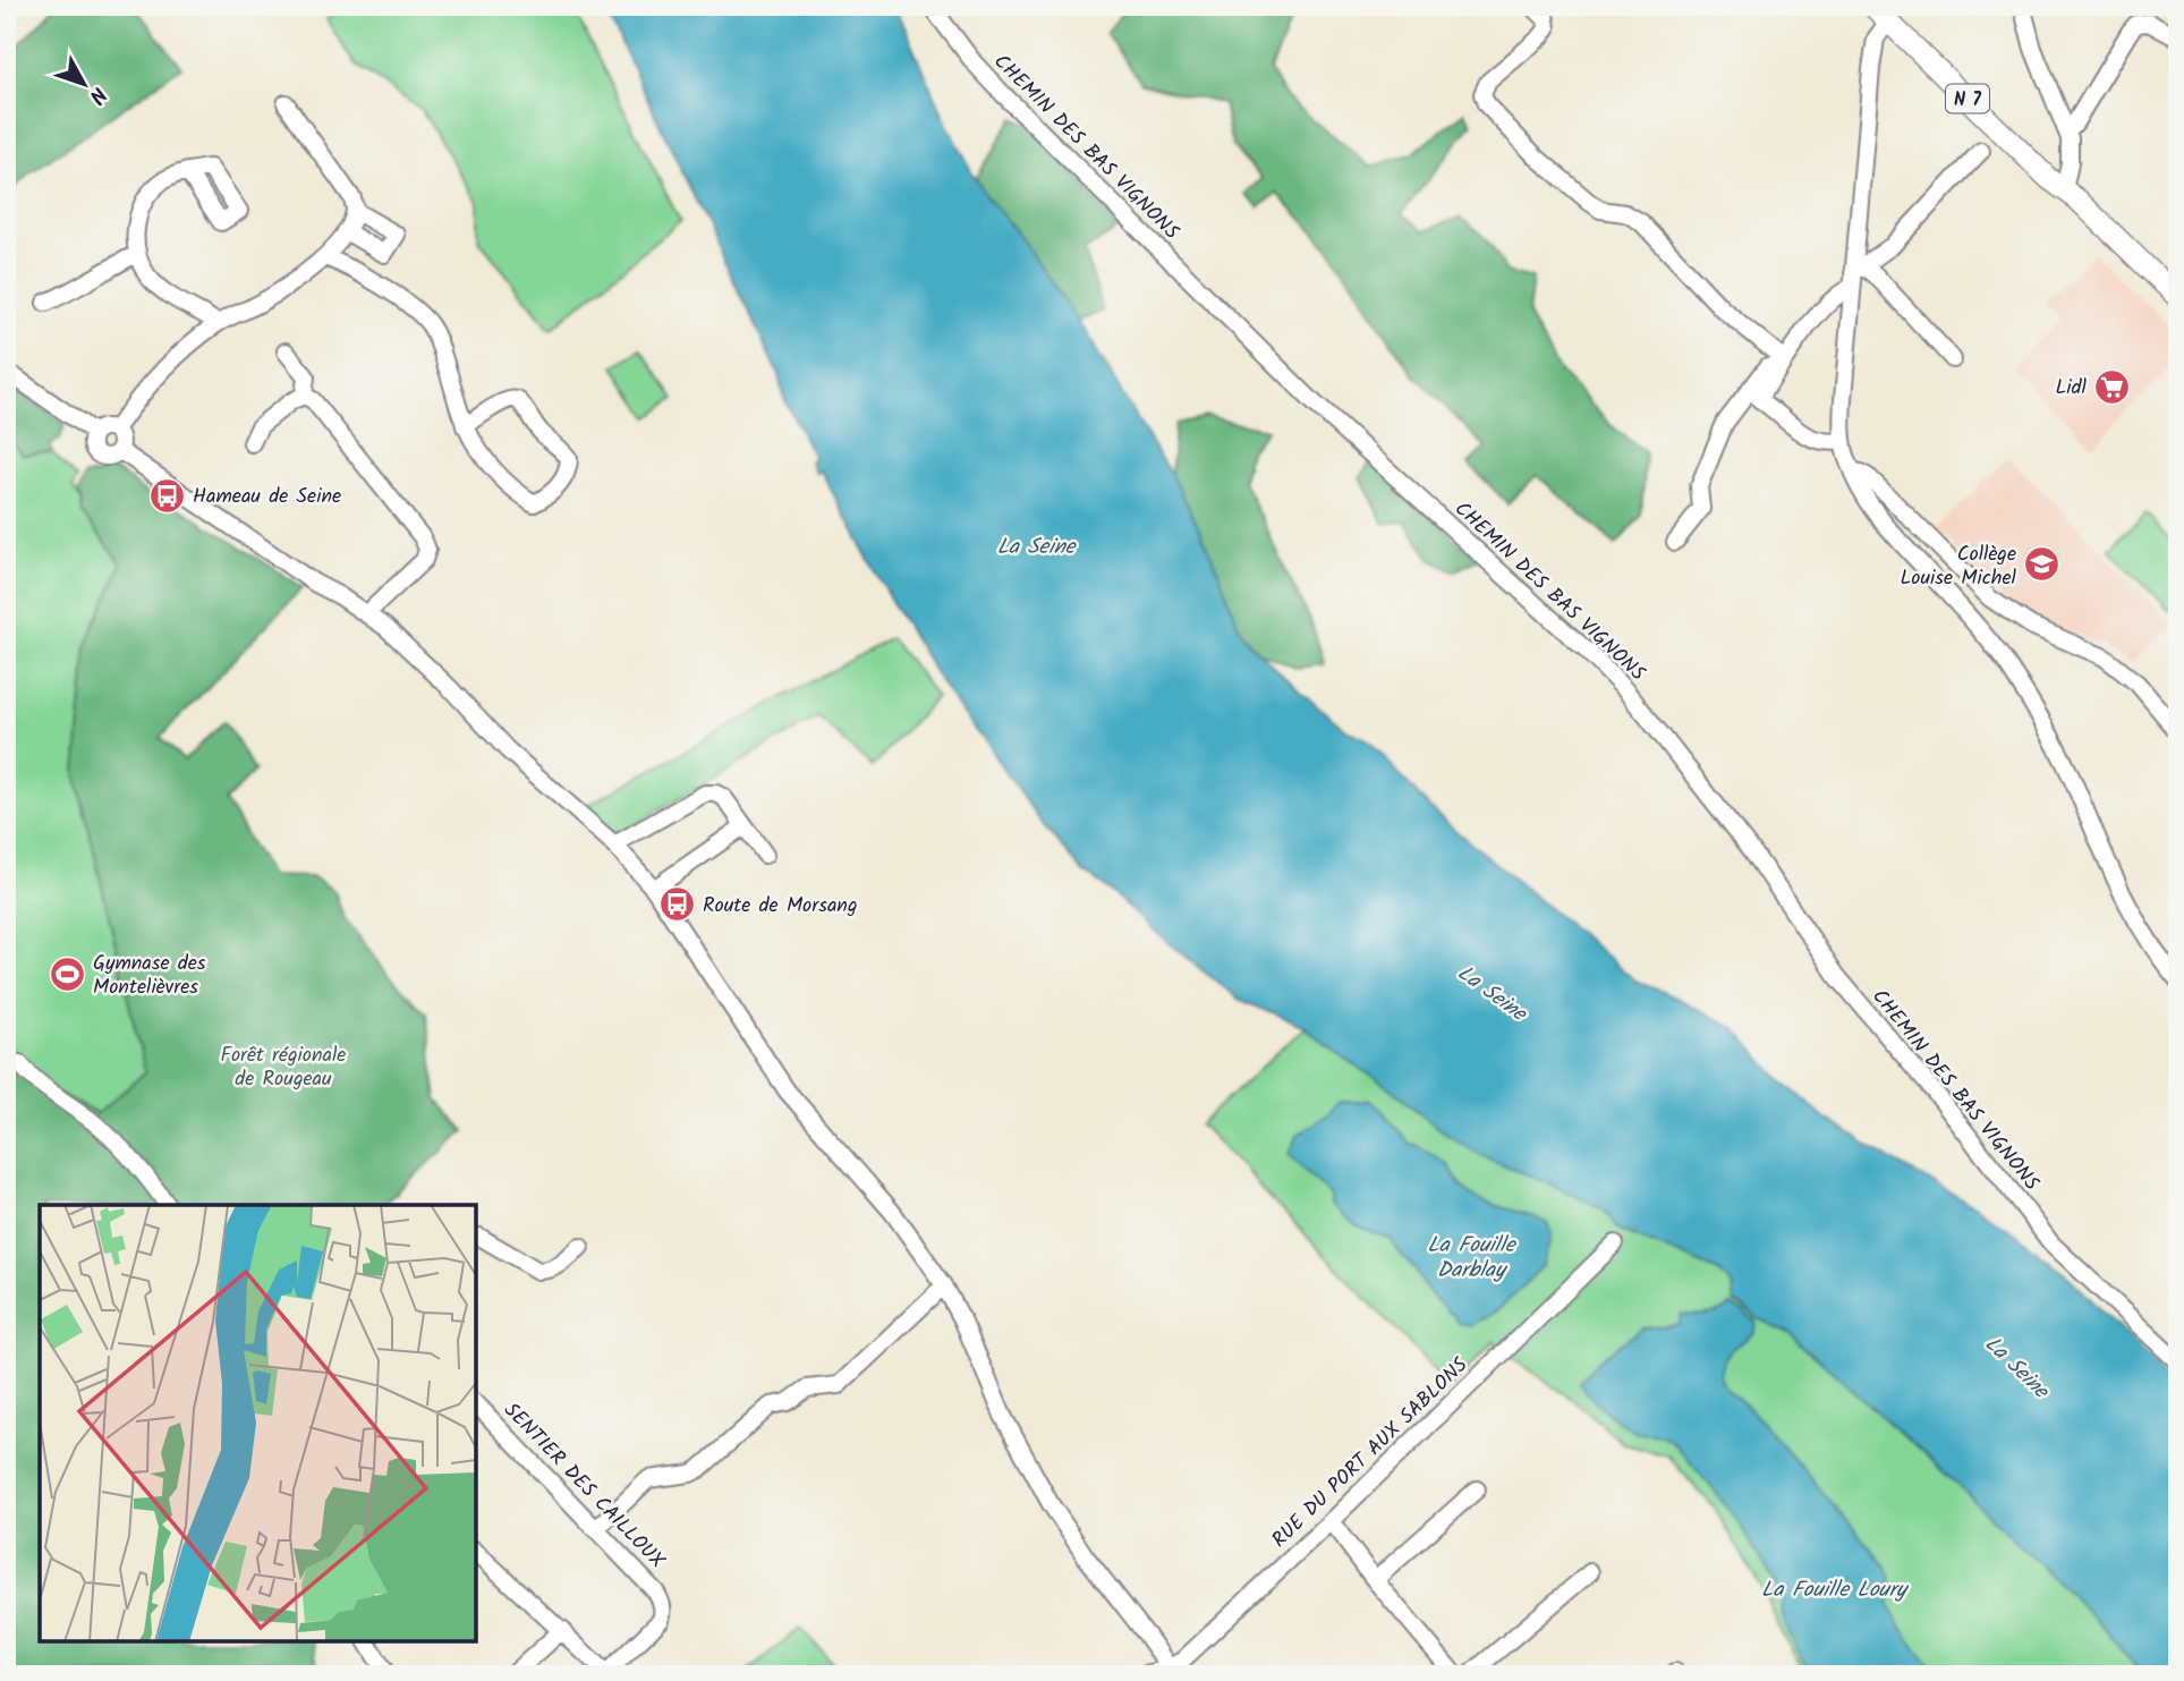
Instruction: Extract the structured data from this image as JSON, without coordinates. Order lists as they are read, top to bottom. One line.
{"streets":{"main road":["N 7"],"street":["CHEMIN DES BAS VIGNONS","RUE DU PORT AUX SABLONS","SENTIER DES CAILLOUX"]},"water":["La Seine","La Fouille Darblay","La Fouille Loury"],"parks":["Forêt régionale de Rougeau"],"places":{"supermarket":["Lidl"],"bus stop":["Hameau de Seine","Route de Morsang"],"school or university":["Collège Louise Michel"],"sports":["Gymnase des Montelièvres"]},"north":"bottom right"}
